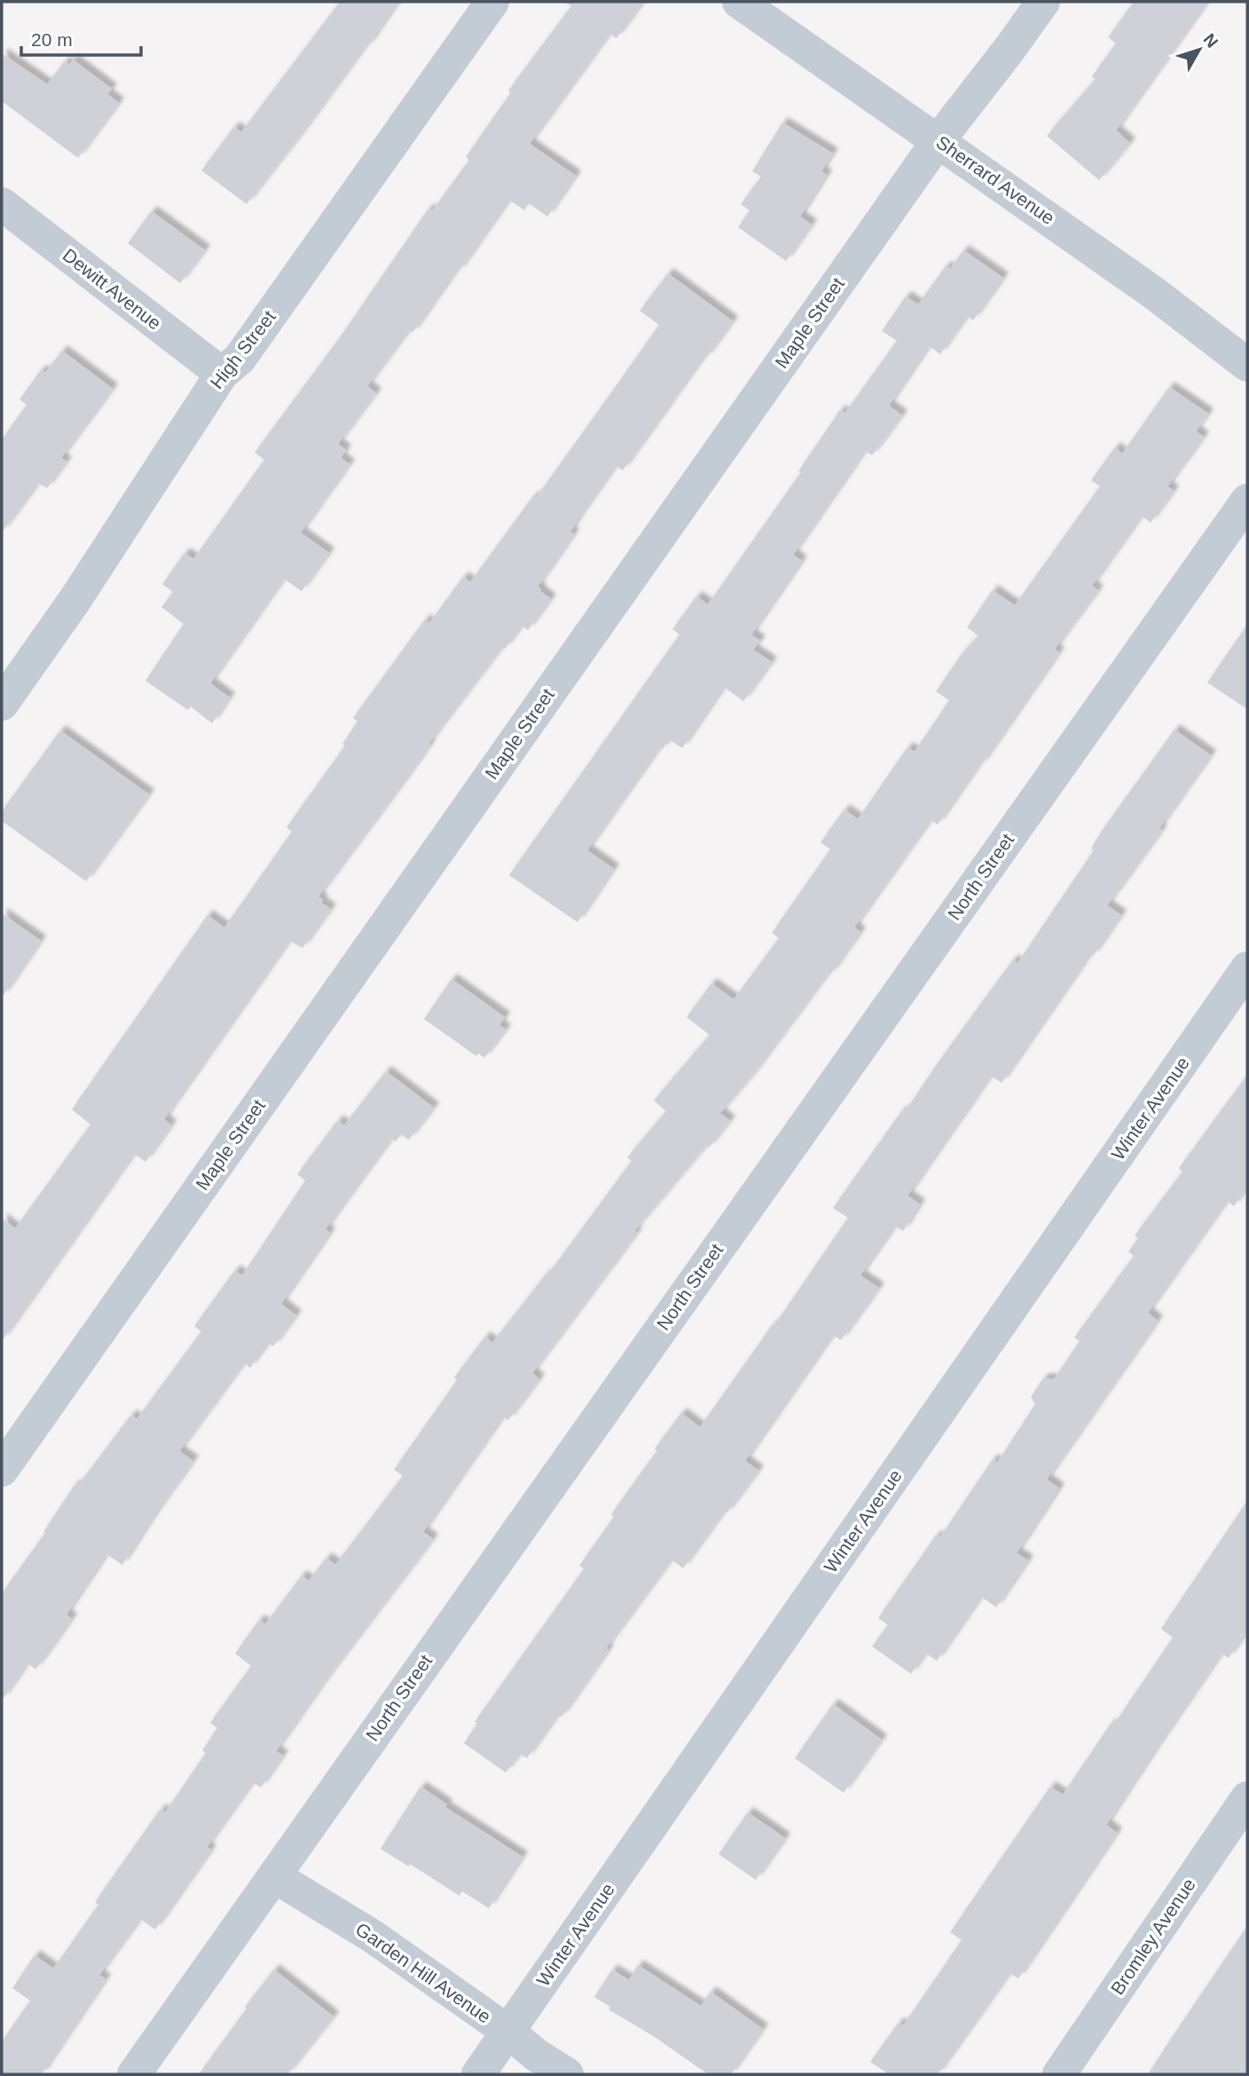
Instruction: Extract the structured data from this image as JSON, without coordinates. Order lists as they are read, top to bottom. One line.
{"streets":{"street":["Sherrard Avenue","Dewitt Avenue","Maple Street","High Street","North Street","Winter Avenue","Bromley Avenue","Garden Hill Avenue"]},"crossings":[["Sherrard Avenue","Maple Street"],["Dewitt Avenue","High Street"],["North Street","Garden Hill Avenue"],["Winter Avenue","Garden Hill Avenue"]],"scale_bar":"20 m","north":"top right"}
